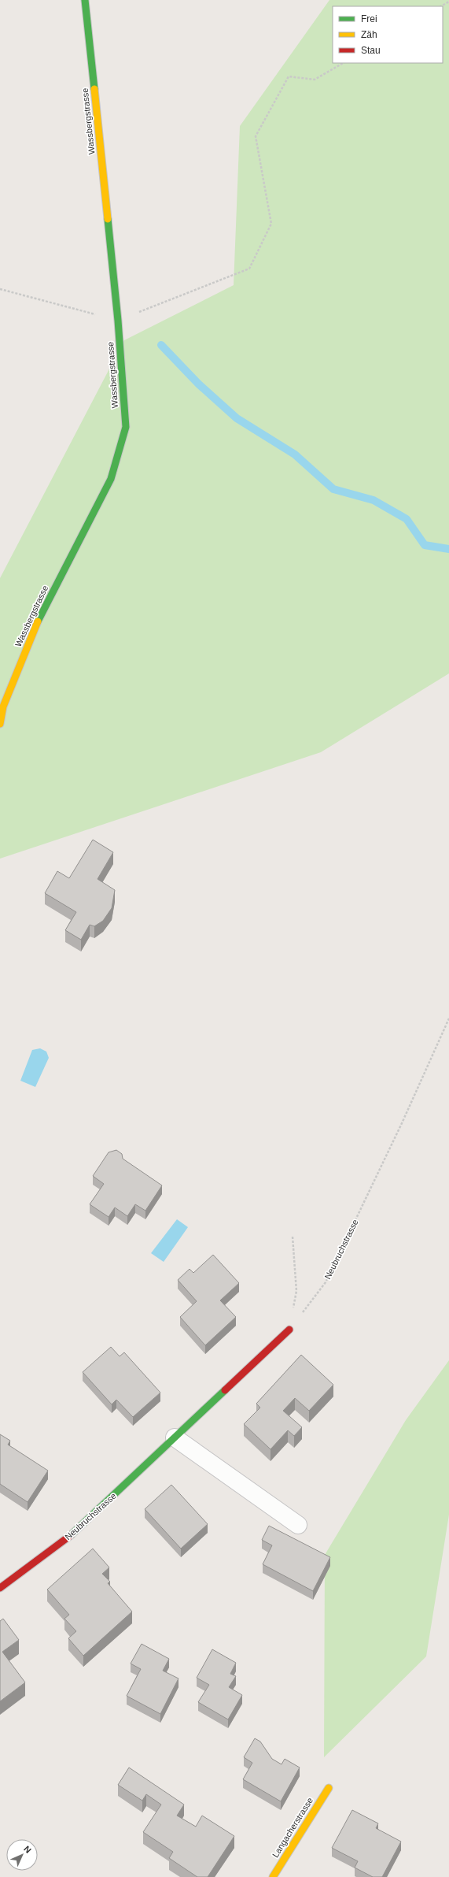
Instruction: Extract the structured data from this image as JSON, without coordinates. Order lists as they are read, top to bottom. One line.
{"streets":{"street":["Wassbergstrasse","Neubruchstrasse","Langacherstrasse"]},"legend":["Frei","Zäh","Stau"],"north":"top right"}
